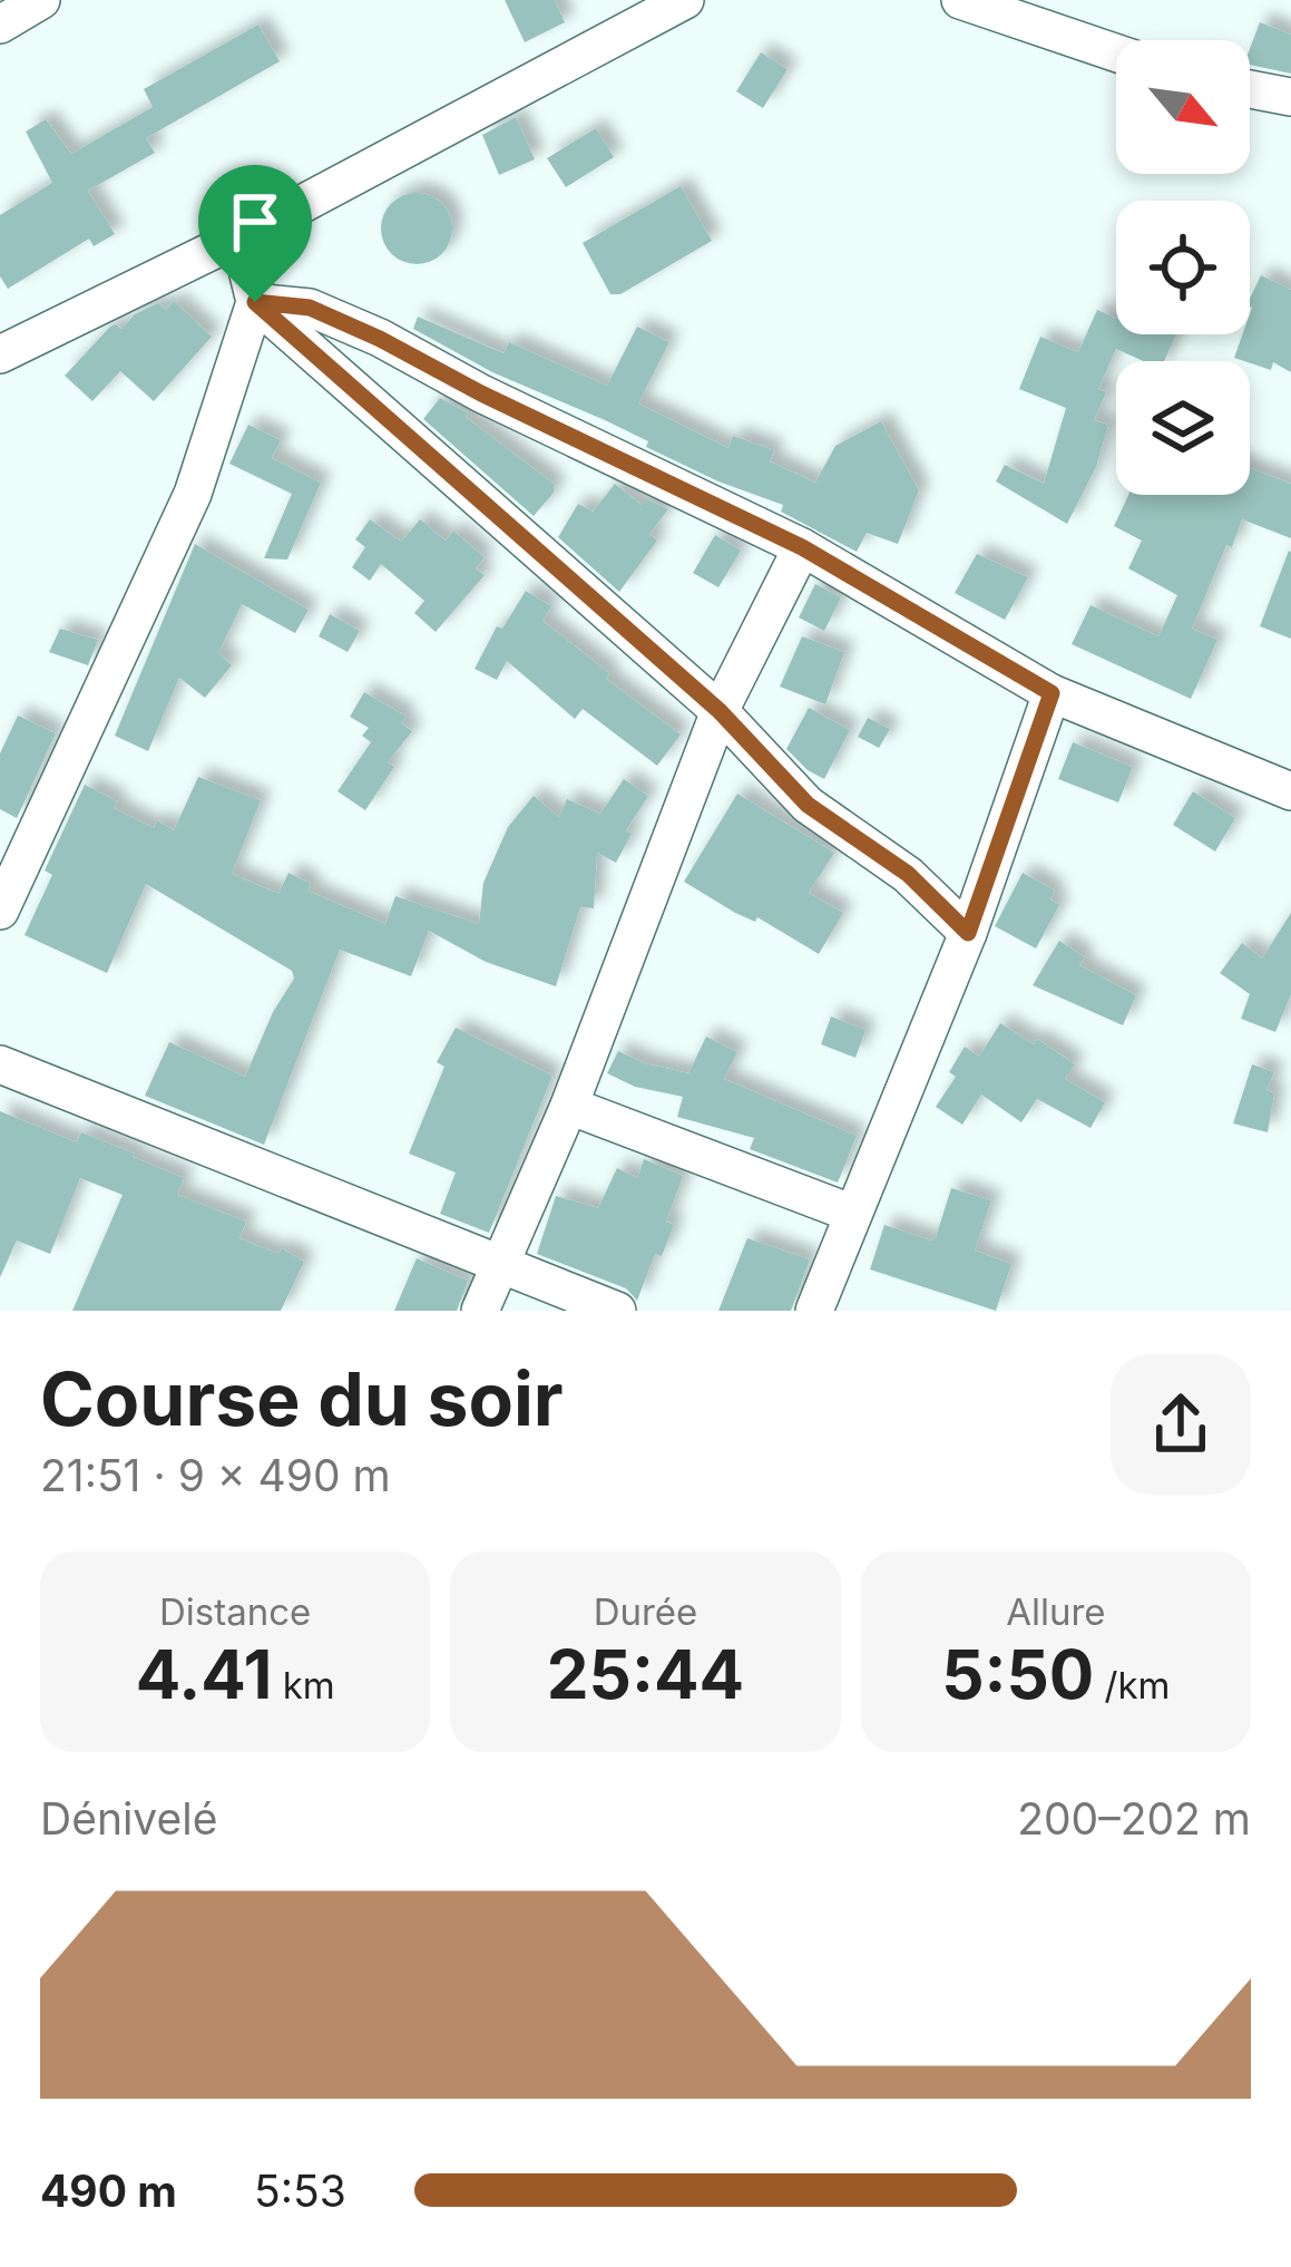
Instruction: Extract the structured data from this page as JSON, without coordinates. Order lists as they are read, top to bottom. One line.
{"north":"bottom right","page":{"heading":["Course du soir","21:51 · 9 × 490 m"],"stats":[["Distance","4.41 km"],["Durée","25:44"],["Allure","5:50 /km"]],"chart":["Dénivelé","200–202 m"],"list":[{"name":"490 m","note":"5:53"}]}}
